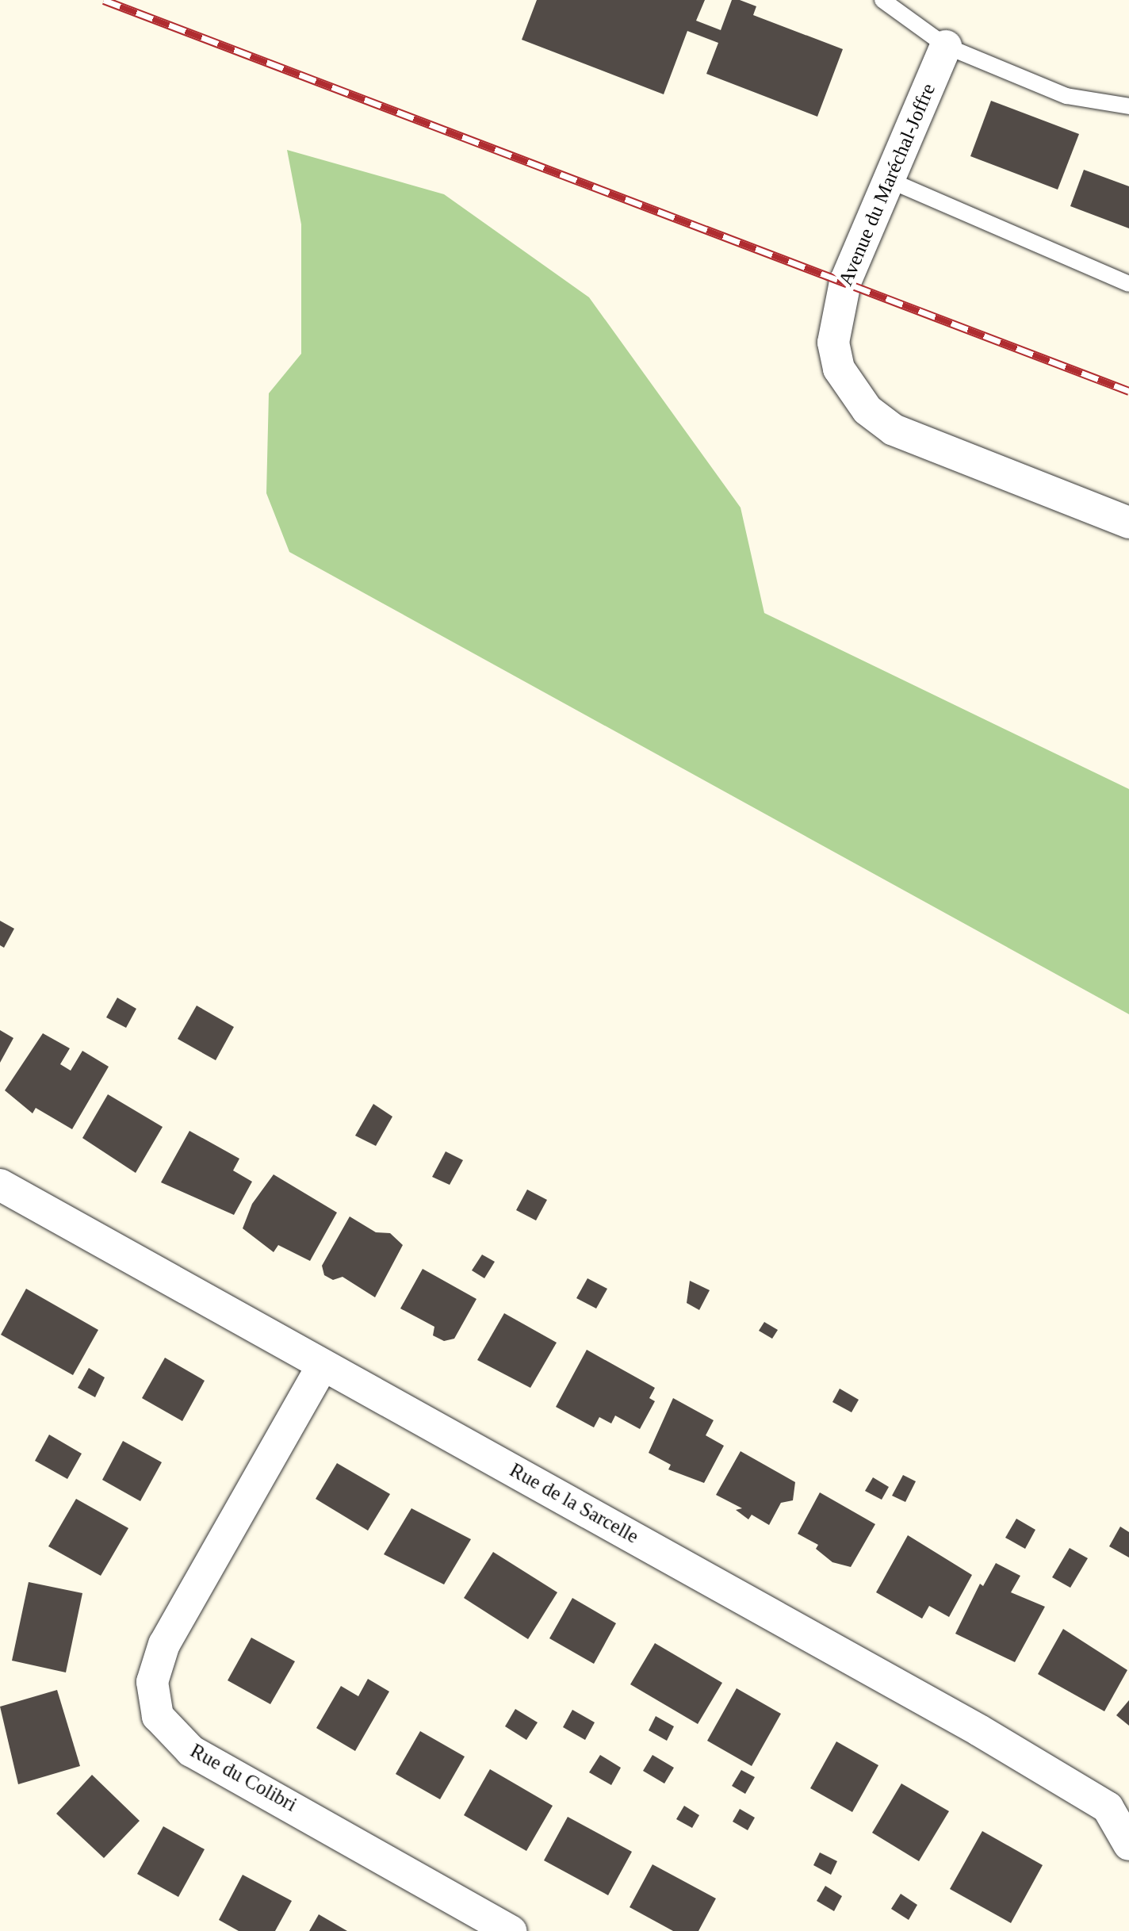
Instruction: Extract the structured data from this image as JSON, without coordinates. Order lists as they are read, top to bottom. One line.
{"streets":{"street":["Avenue du Maréchal-Joffre","Rue de la Sarcelle","Rue du Colibri"]},"crossings":[["Rue de la Sarcelle","Rue du Colibri"]]}
